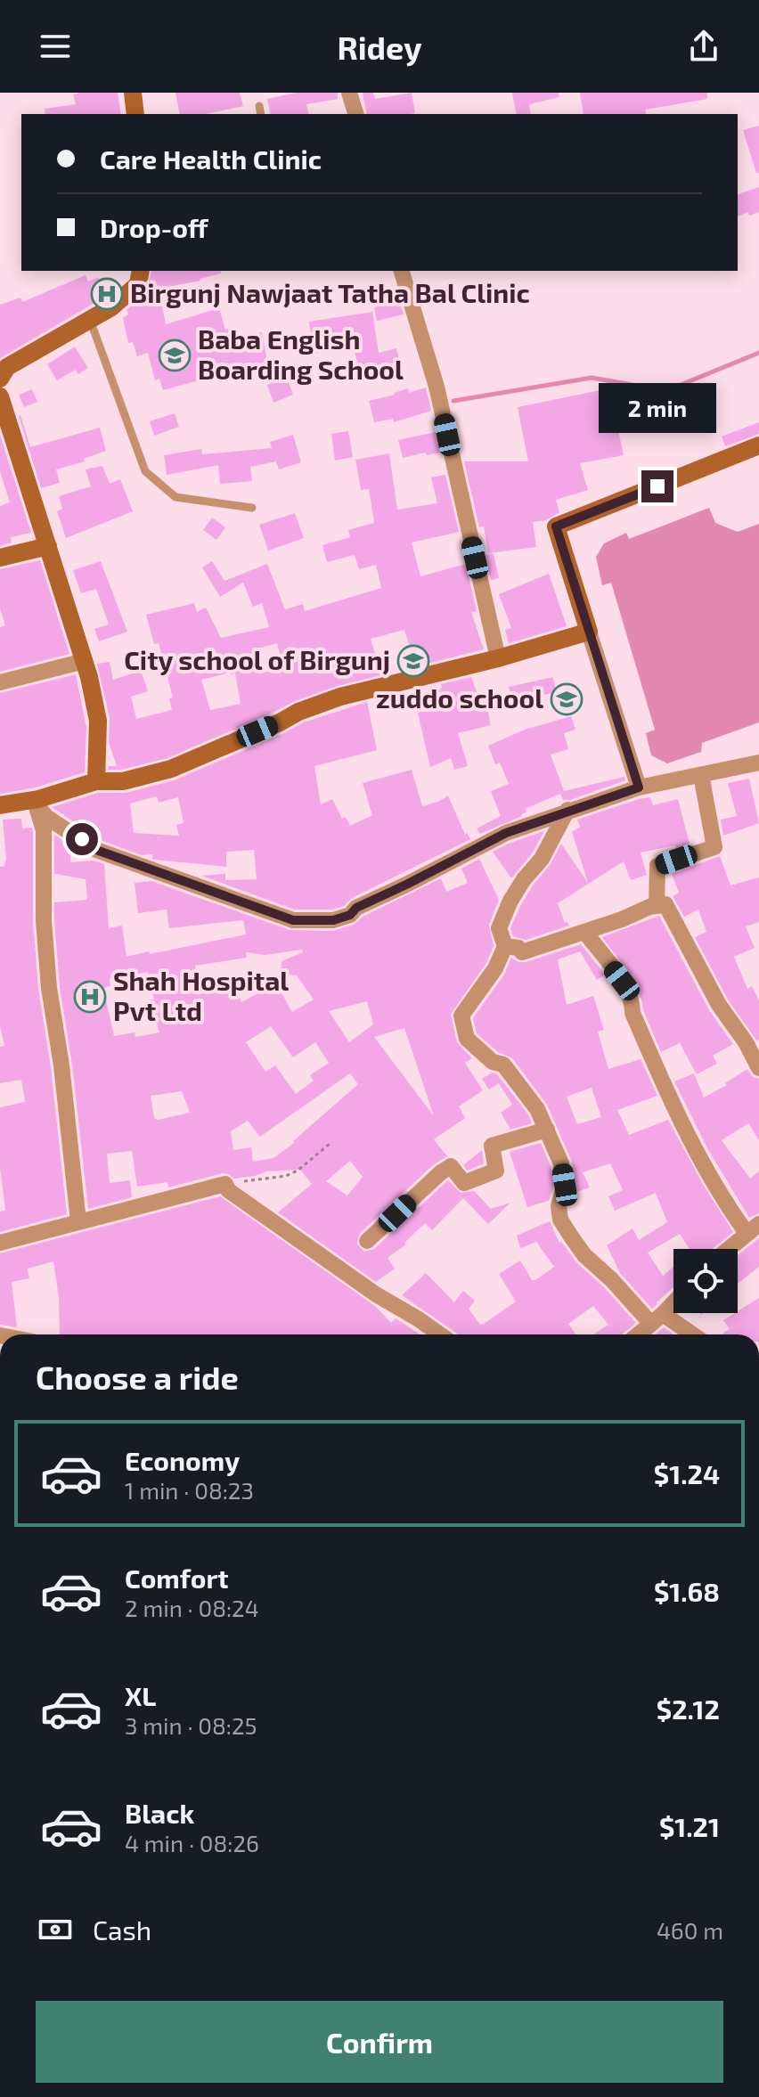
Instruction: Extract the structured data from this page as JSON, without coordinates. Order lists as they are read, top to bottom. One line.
{"places":{"hospital":["Birgunj Nawjaat Tatha Bal Clinic","Shah Hospital Pvt Ltd"],"school or university":["Baba English Boarding School","City school of Birgunj","zuddo school"]},"page":{"header":"Ridey","banner":["Care Health Clinic","Drop-off"],"bubble":"2 min","heading":"Choose a ride","list":[{"name":"Economy","note":"1 min · 08:23","value":"$1.24"},{"name":"Comfort","note":"2 min · 08:24","value":"$1.68"},{"name":"XL","note":"3 min · 08:25","value":"$2.12"},{"name":"Black","note":"4 min · 08:26","value":"$1.21"}],"pay":["Cash","460 m"],"buttons":"Confirm"}}
